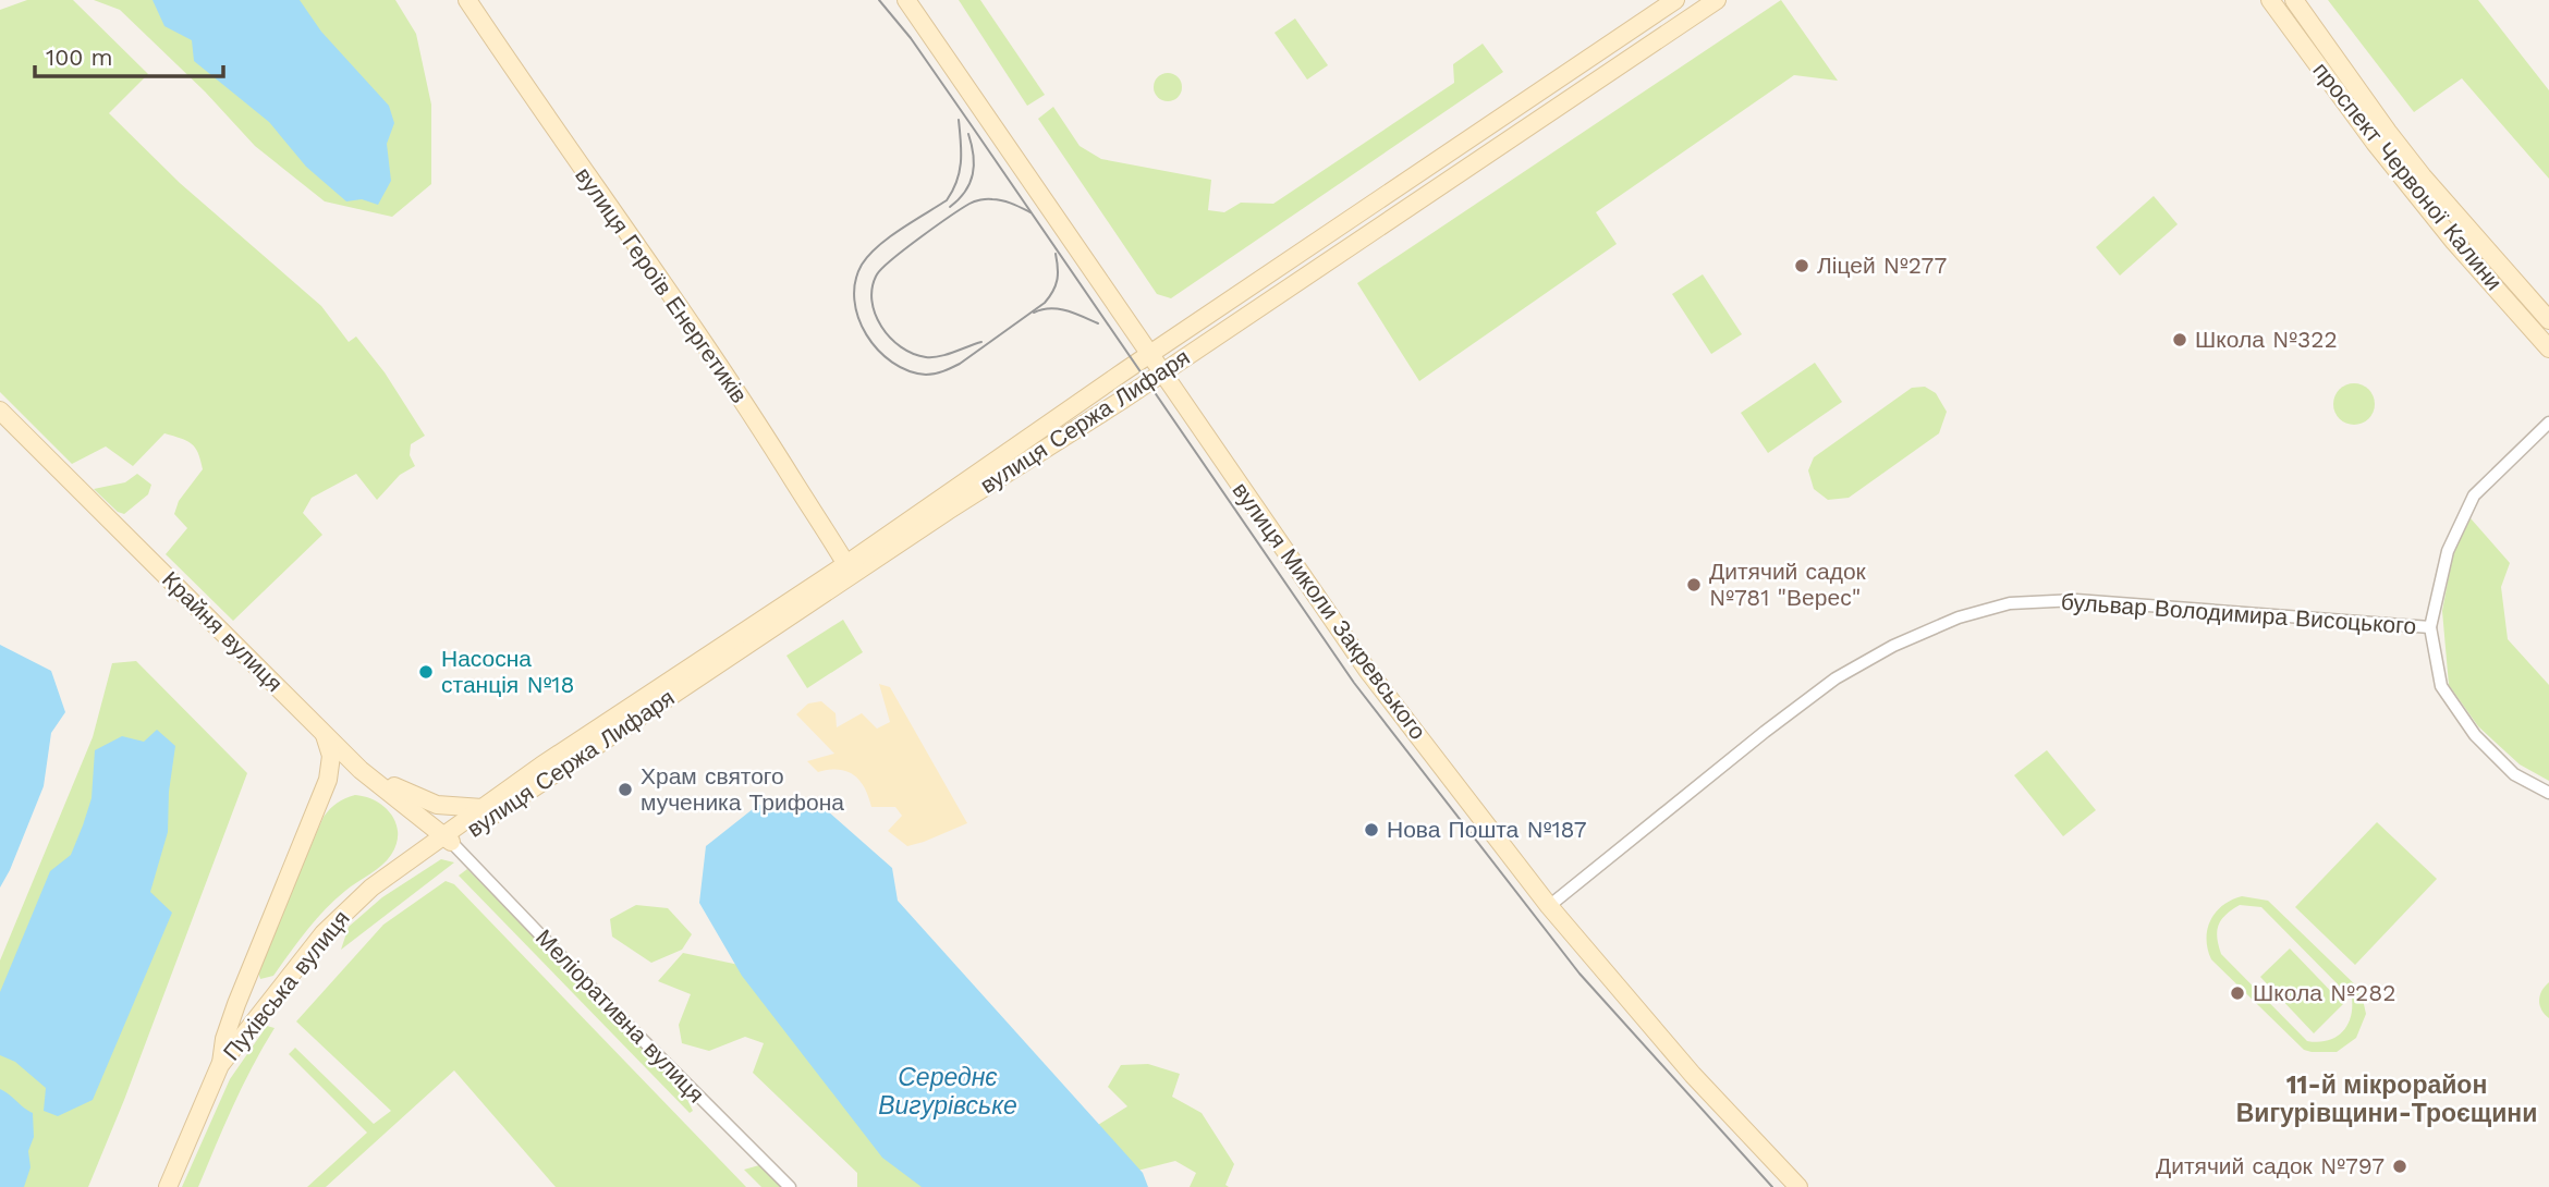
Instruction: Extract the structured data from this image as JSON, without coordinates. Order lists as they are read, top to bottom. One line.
{"streets":{"street":["проспект Червоної Калини","вулиця Героїв Енергетиків","вулиця Сержа Лифаря","вулиця Миколи Закревського","бульвар Володимира Висоцького","Крайня вулиця","Пухівська вулиця","Меліоративна вулиця"]},"crossings":[["вулиця Героїв Енергетиків","вулиця Сержа Лифаря"],["вулиця Сержа Лифаря","вулиця Миколи Закревського"],["вулиця Сержа Лифаря","Крайня вулиця"],["вулиця Сержа Лифаря","Пухівська вулиця"],["вулиця Сержа Лифаря","Меліоративна вулиця"],["вулиця Миколи Закревського","бульвар Володимира Висоцького"],["Крайня вулиця","Пухівська вулиця"],["Крайня вулиця","Меліоративна вулиця"],["Пухівська вулиця","Меліоративна вулиця"]],"districts":["11-й мікрорайон Вигурівщини-Троєщини"],"water":["Середнє Вигурівське"],"places":["Ліцей №277","Школа №322","Дитячий садок №781 \"Верес\"","Насосна станція №18","Храм святого мученика Трифона","Нова Пошта №187","Школа №282","Дитячий садок №797"],"scale_bar":"100 m"}
